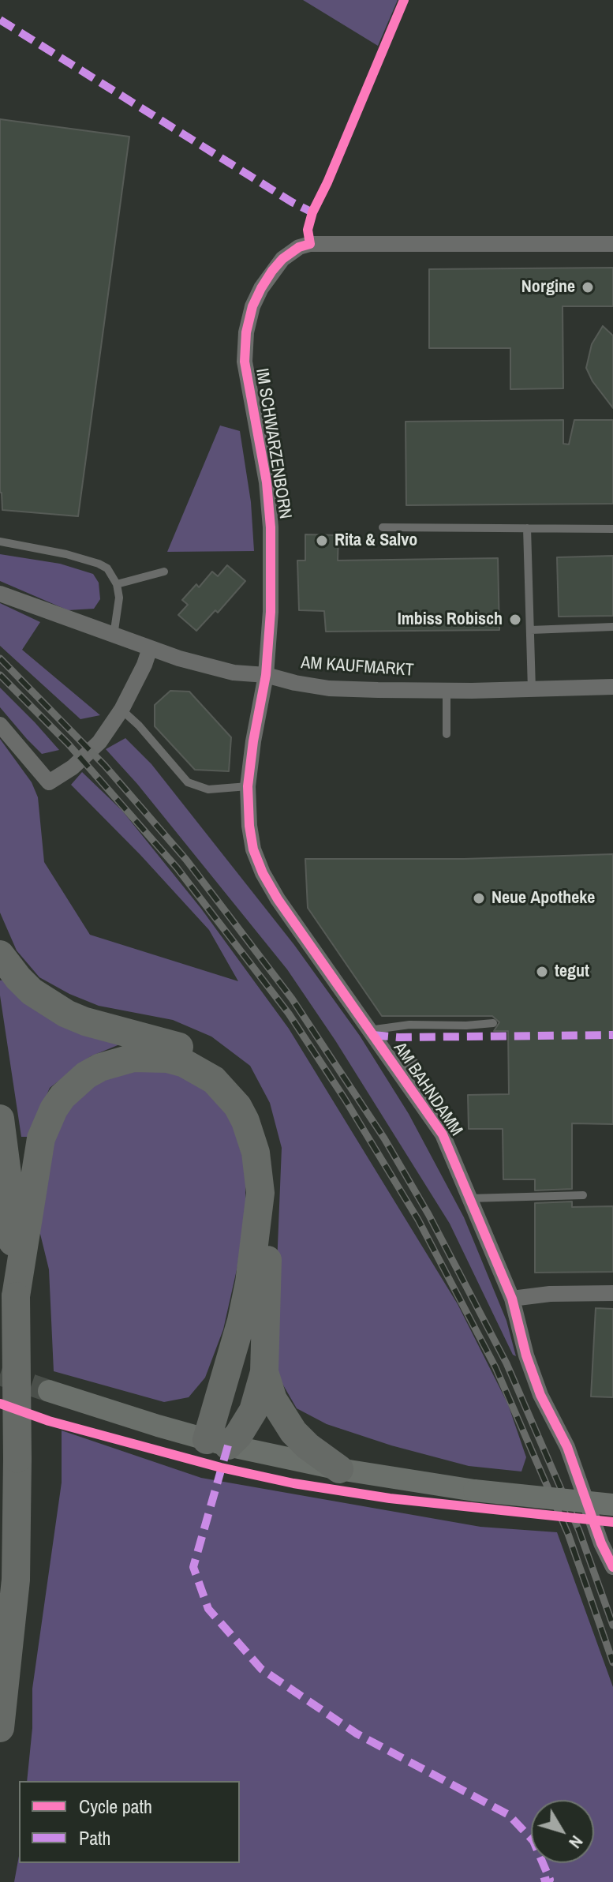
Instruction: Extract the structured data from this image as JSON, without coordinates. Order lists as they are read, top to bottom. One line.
{"streets":{"street":["IM SCHWARZENBORN","AM KAUFMARKT","AM BAHNDAMM"]},"crossings":[["IM SCHWARZENBORN","AM KAUFMARKT"],["IM SCHWARZENBORN","AM BAHNDAMM"],["AM KAUFMARKT","AM BAHNDAMM"]],"places":["Norgine","Rita & Salvo","Imbiss Robisch","Neue Apotheke","tegut"],"legend":["Cycle path","Path"],"north":"bottom right"}
